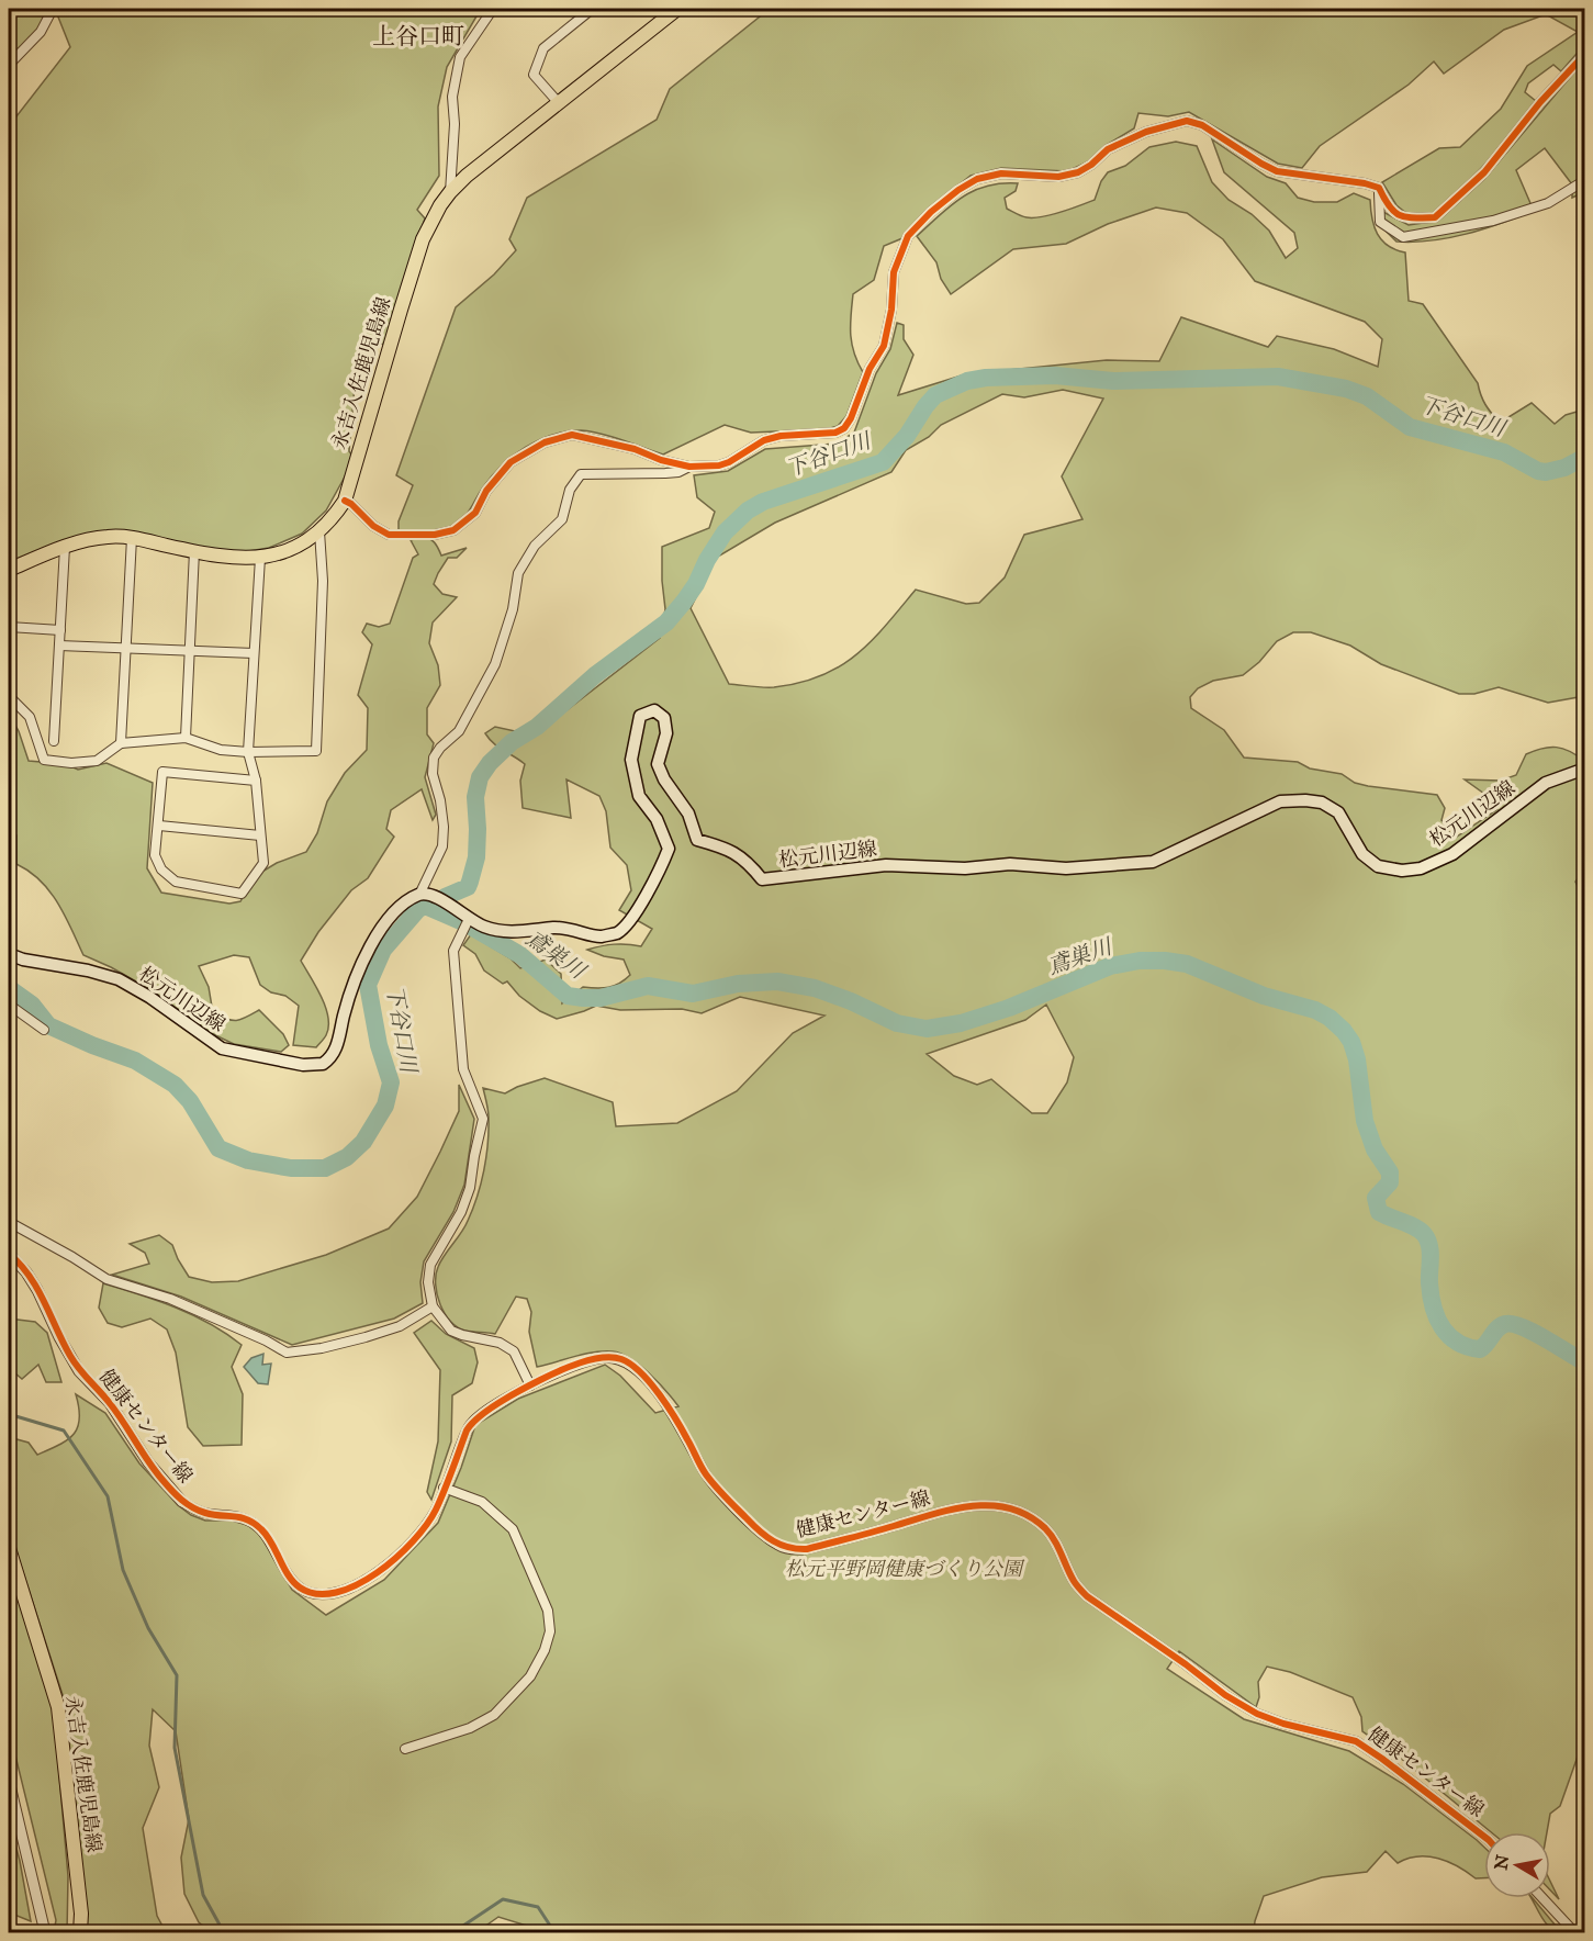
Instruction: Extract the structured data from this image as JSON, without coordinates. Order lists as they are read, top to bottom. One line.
{"streets":{"main road":["永吉入佐鹿児島線","松元川辺線"],"street":["健康センター線"]},"districts":["上谷口町"],"water":["下谷口川","鳶巣川"],"parks":["松元平野岡健康づくり公園"],"north":"left"}
